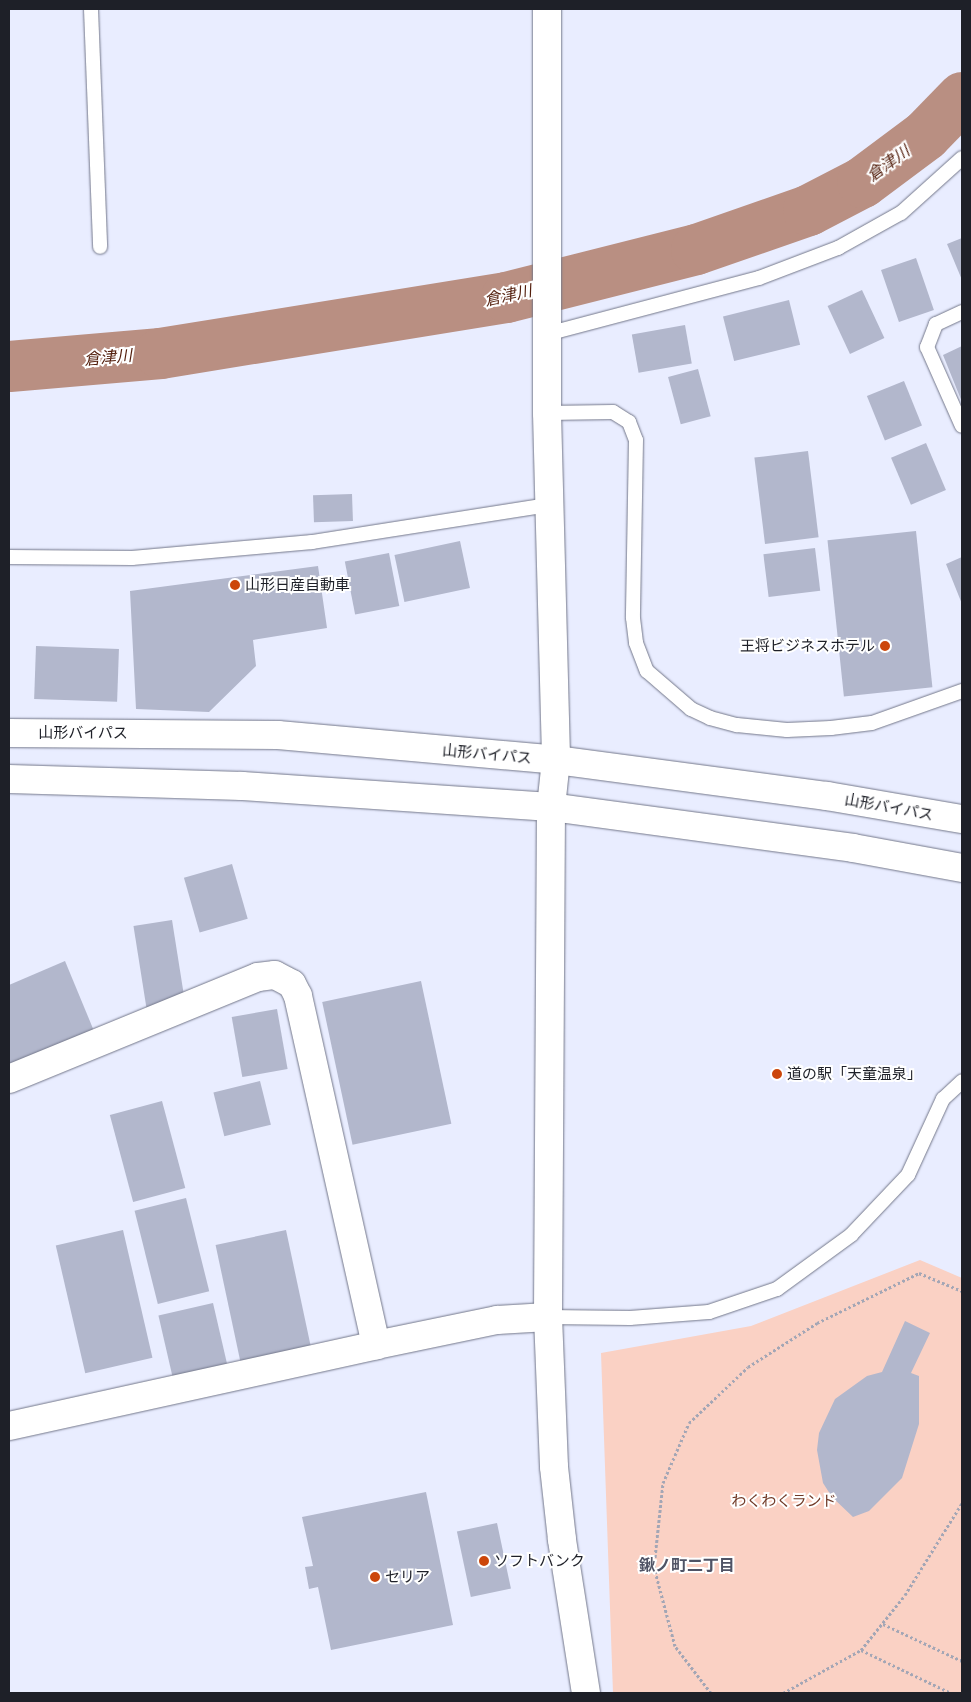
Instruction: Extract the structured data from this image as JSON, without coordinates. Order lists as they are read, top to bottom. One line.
{"streets":{"main road":["山形バイパス"]},"districts":["鍬ノ町二丁目"],"water":["倉津川"],"parks":["わくわくランド"],"places":["山形日産自動車","王将ビジネスホテル","道の駅「天童温泉」","ソフトバンク","セリア"]}
